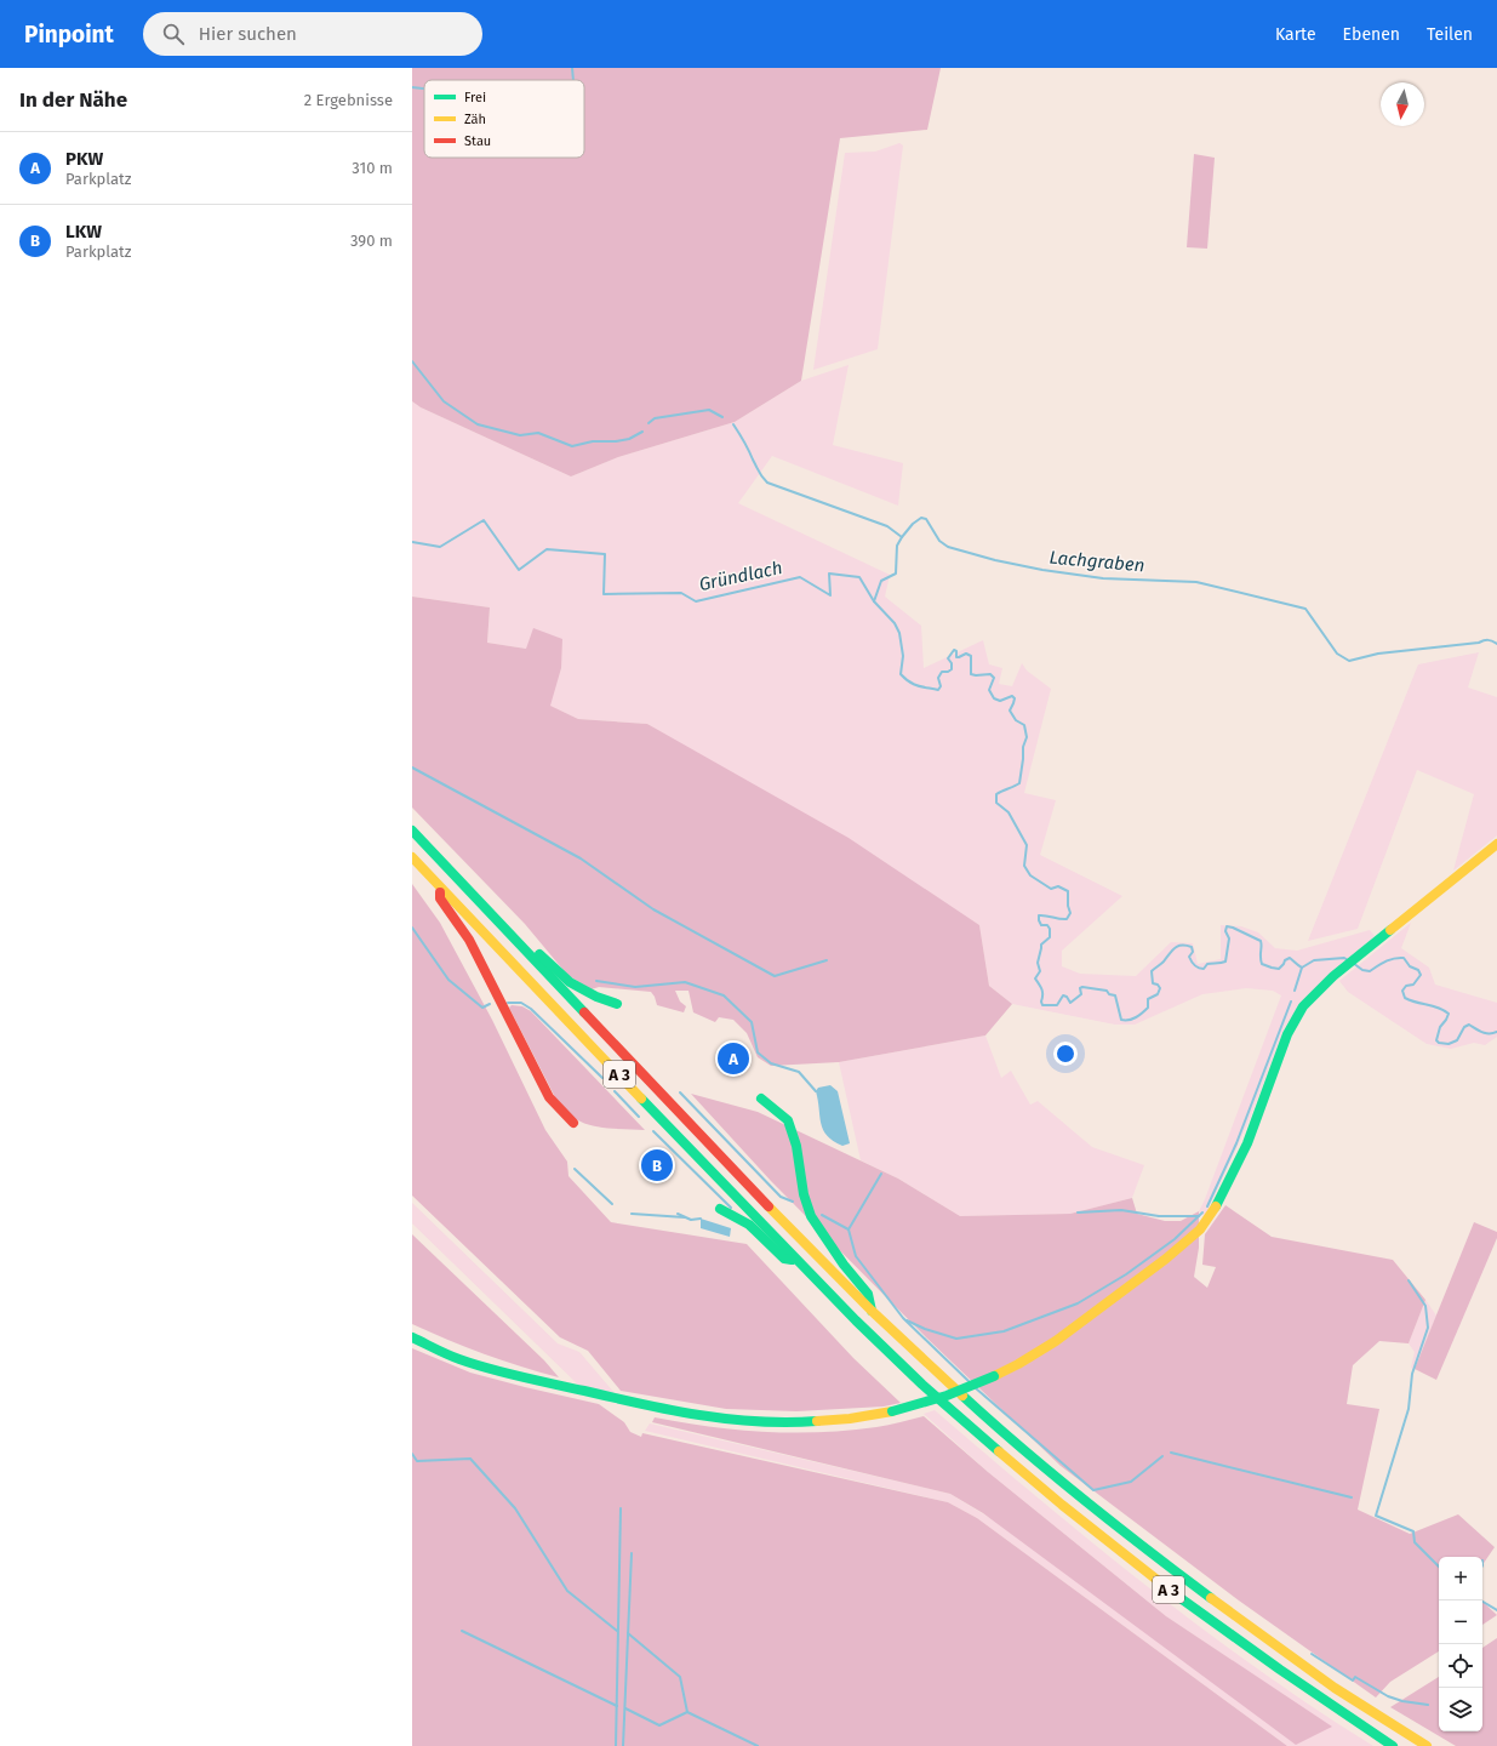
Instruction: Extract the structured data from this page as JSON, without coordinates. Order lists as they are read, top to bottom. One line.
{"streets":{"main road":["A 3"]},"water":["Lachgraben","Gründlach"],"legend":["Frei","Zäh","Stau"],"north":"bottom","page":{"header":"Pinpoint","search":"Hier suchen","nav":["Karte","Ebenen","Teilen"],"heading":["In der Nähe","2 Ergebnisse"],"list":[{"mark":"A","name":"PKW","note":"Parkplatz","value":"310 m"},{"mark":"B","name":"LKW","note":"Parkplatz","value":"390 m"}],"pins":["A","B"],"map_buttons":["+","−"]}}
